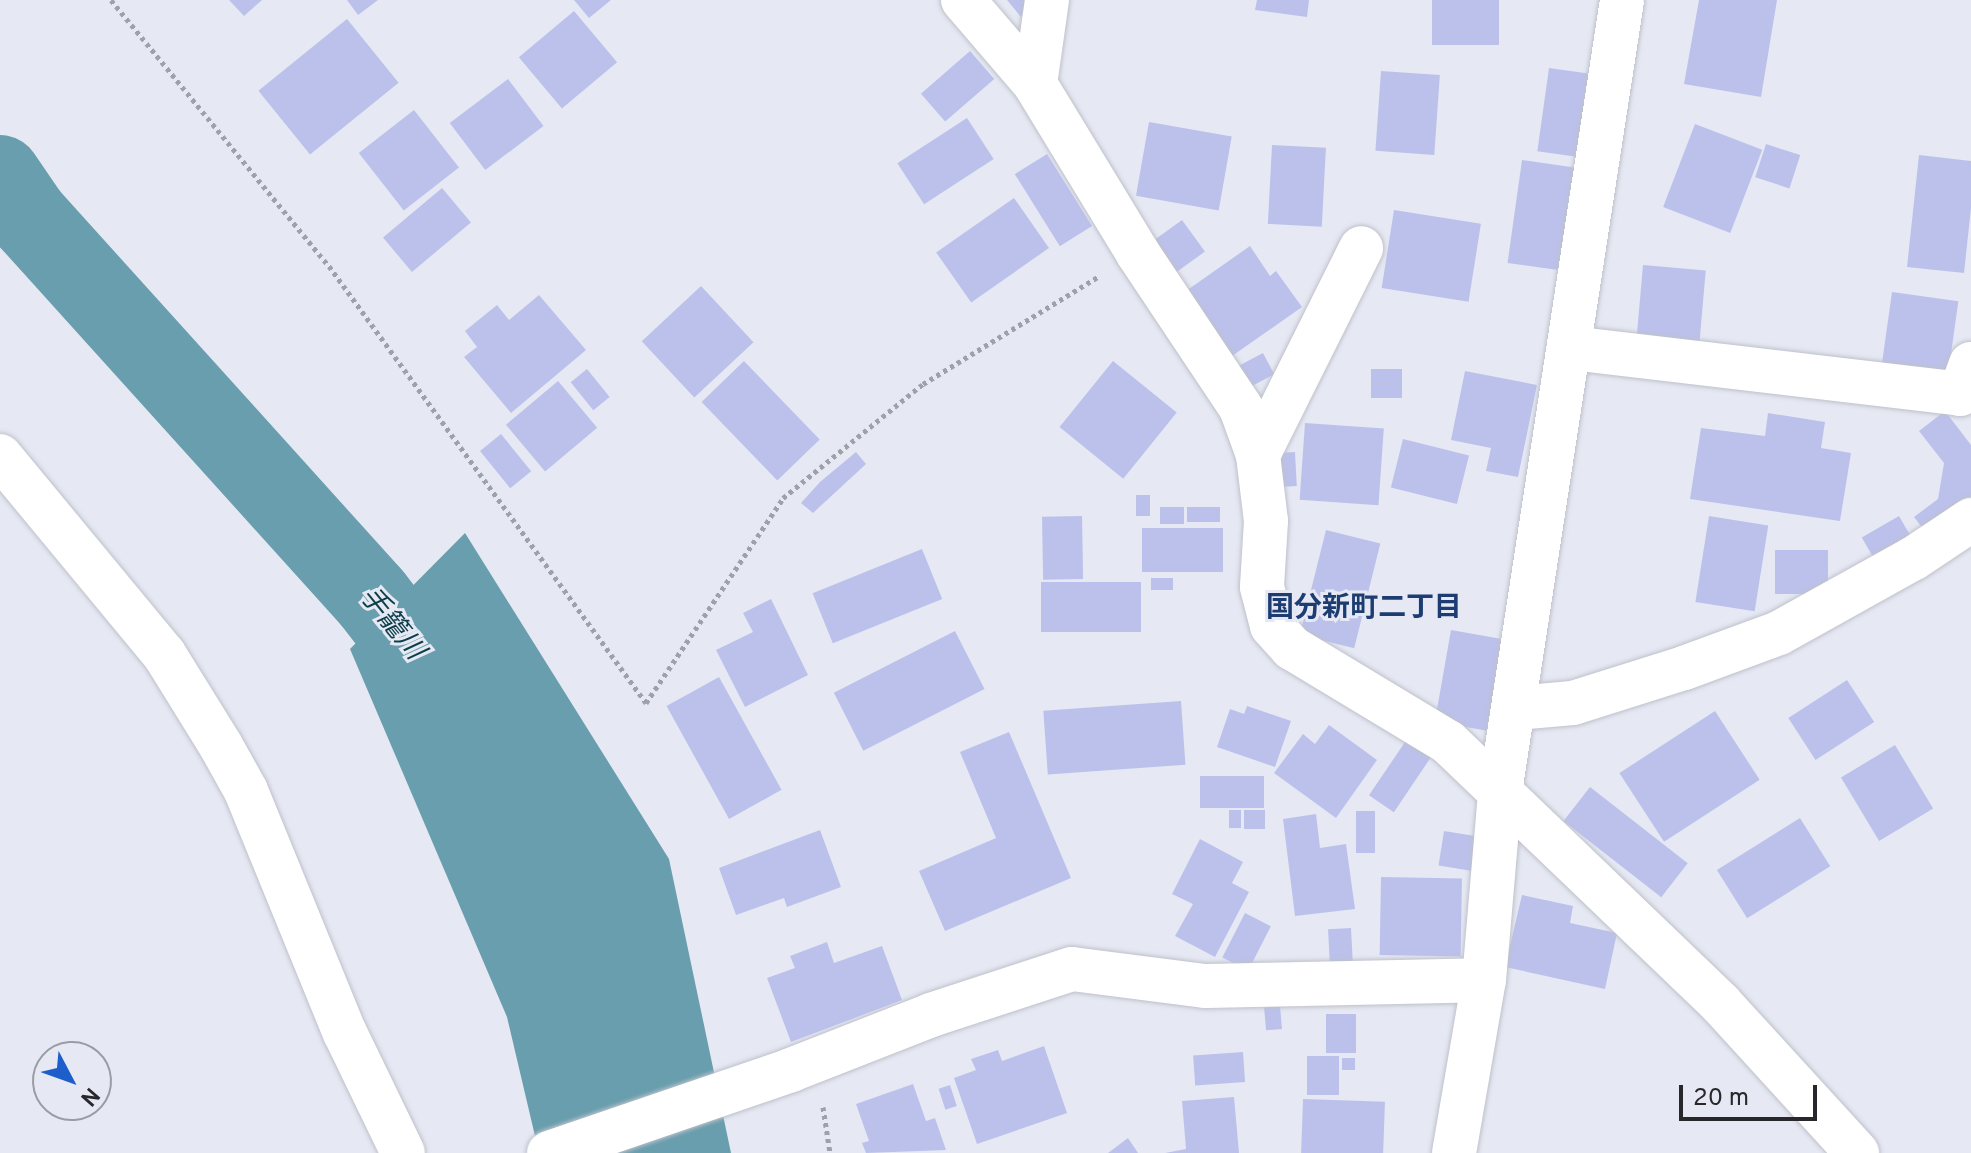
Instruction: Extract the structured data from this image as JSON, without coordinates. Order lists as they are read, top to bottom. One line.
{"districts":["国分新町二丁目"],"water":["手籠川"],"scale_bar":"20 m","north":"bottom right"}
